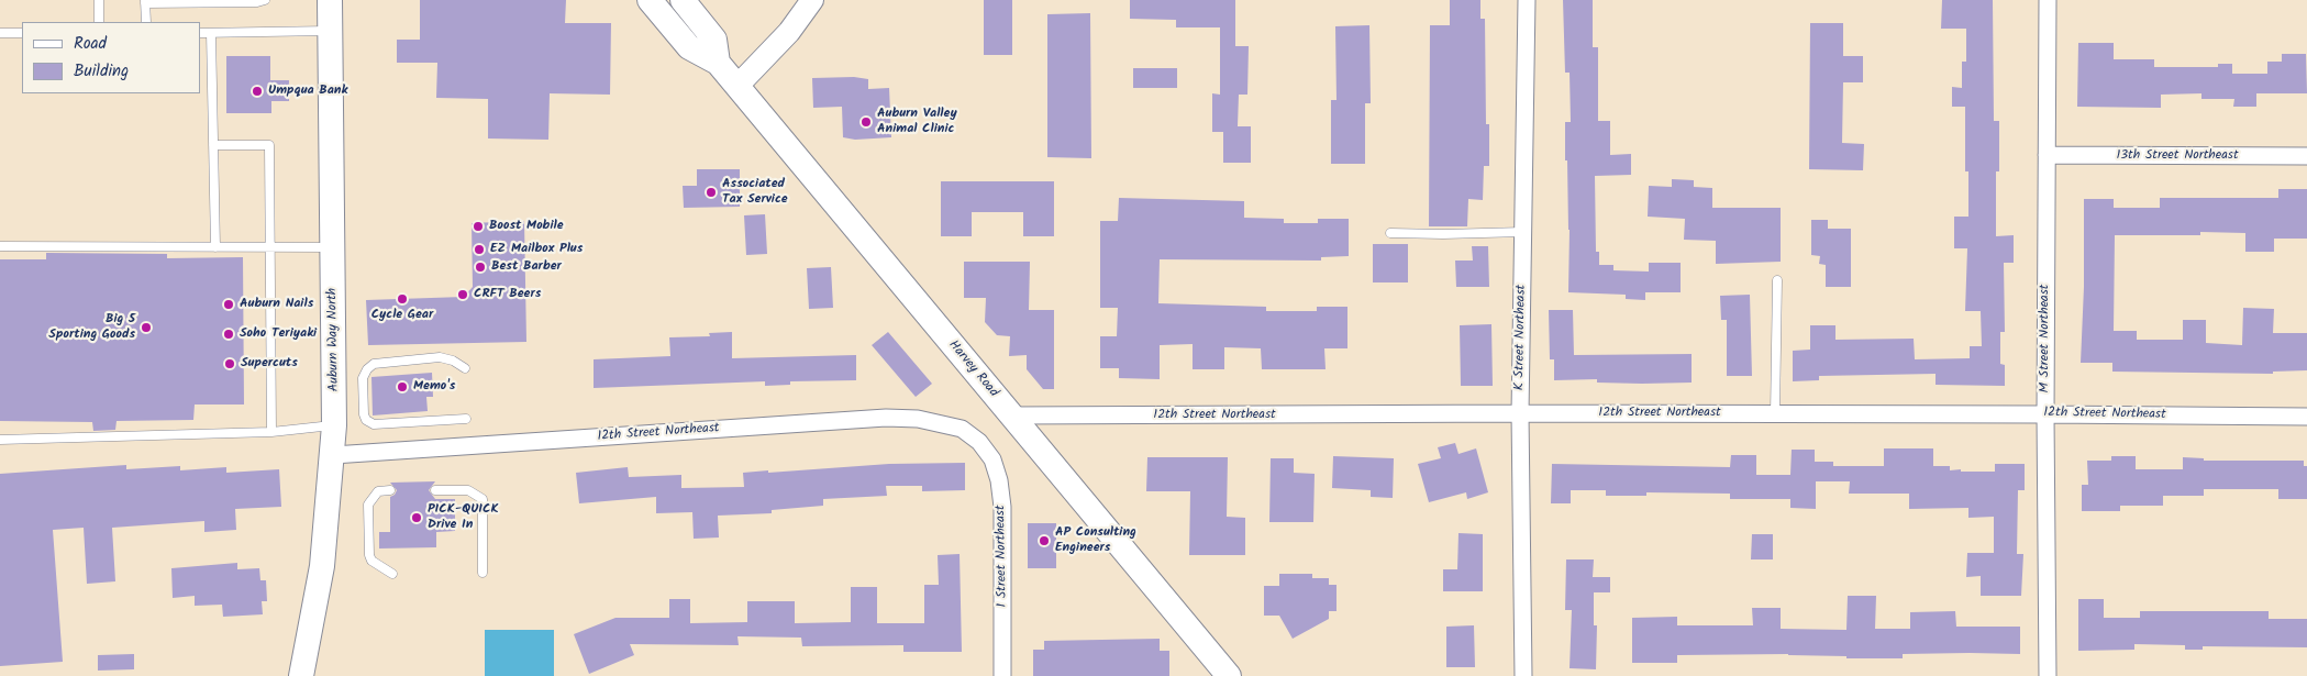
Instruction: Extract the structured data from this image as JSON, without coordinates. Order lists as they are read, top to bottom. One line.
{"streets":{"main road":["Auburn Way North","Harvey Road"],"street":["13th Street Northeast","K Street Northeast","M Street Northeast","12th Street Northeast","I Street Northeast"]},"crossings":[["13th Street Northeast","M Street Northeast"],["K Street Northeast","12th Street Northeast"],["M Street Northeast","12th Street Northeast"],["Auburn Way North","12th Street Northeast"],["Harvey Road","12th Street Northeast"],["12th Street Northeast","I Street Northeast"]],"places":["Umpqua Bank","Auburn Valley Animal Clinic","Associated Tax Service","Boost Mobile","EZ Mailbox Plus","Best Barber","CRFT Beers","Cycle Gear","Auburn Nails","Big 5 Sporting Goods","Soho Teriyaki","Supercuts","Memo's","PICK-QUICK Drive In","AP Consulting Engineers"],"legend":["Road","Building"]}
